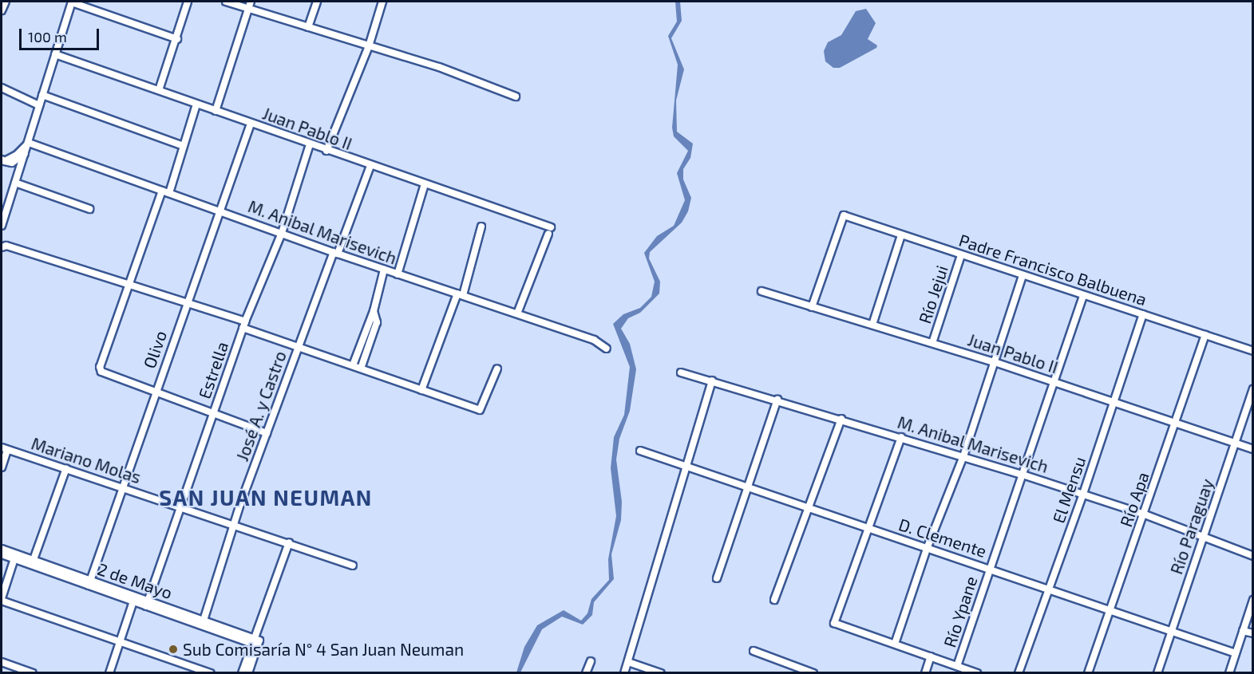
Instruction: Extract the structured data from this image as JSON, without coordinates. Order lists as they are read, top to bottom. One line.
{"streets":{"street":["Juan Pablo II","M. Anibal Marisevich","Padre Francisco Balbuena","Río Jejui","Olivo","Estrella","José A. y Castro","Mariano Molas","El Mensu","Río Apa","Río Paraguay","D. Clemente","2 de Mayo","Río Ypane"]},"crossings":[["Juan Pablo II","M. Anibal Marisevich"],["Juan Pablo II","Padre Francisco Balbuena"],["Juan Pablo II","Río Jejui"],["Juan Pablo II","Olivo"],["Juan Pablo II","Estrella"],["Juan Pablo II","José A. y Castro"],["Juan Pablo II","El Mensu"],["Juan Pablo II","Río Apa"],["Juan Pablo II","Río Paraguay"],["Juan Pablo II","Río Ypane"],["M. Anibal Marisevich","Olivo"],["M. Anibal Marisevich","Estrella"],["M. Anibal Marisevich","José A. y Castro"],["M. Anibal Marisevich","El Mensu"],["M. Anibal Marisevich","Río Apa"],["M. Anibal Marisevich","Río Paraguay"],["M. Anibal Marisevich","Río Ypane"],["Padre Francisco Balbuena","Río Jejui"],["Padre Francisco Balbuena","El Mensu"],["Padre Francisco Balbuena","Río Apa"],["Padre Francisco Balbuena","Río Ypane"],["Olivo","Mariano Molas"],["Olivo","2 de Mayo"],["Estrella","Mariano Molas"],["Estrella","2 de Mayo"],["José A. y Castro","Mariano Molas"],["José A. y Castro","2 de Mayo"],["El Mensu","D. Clemente"],["Río Apa","D. Clemente"],["Río Paraguay","D. Clemente"],["D. Clemente","Río Ypane"]],"districts":["SAN JUAN NEUMAN"],"places":["Sub Comisaría N° 4 San Juan Neuman"],"scale_bar":"100 m"}
